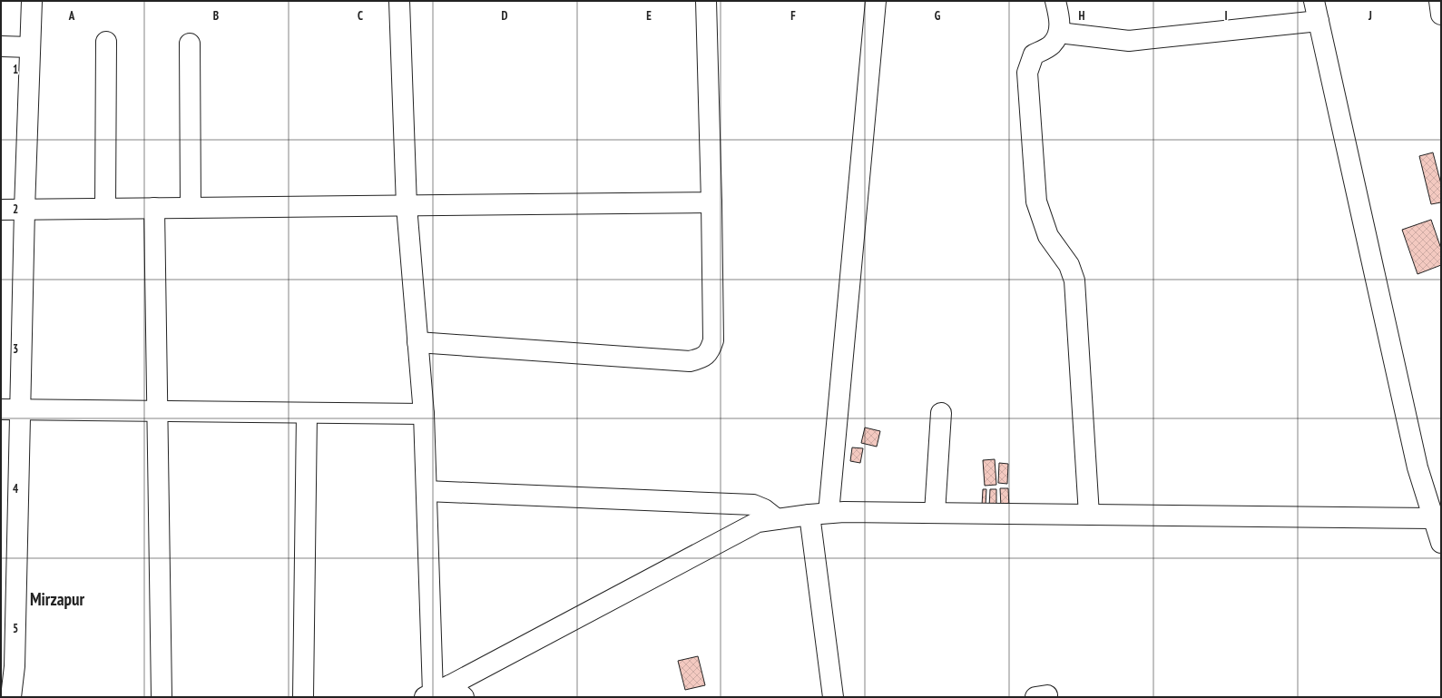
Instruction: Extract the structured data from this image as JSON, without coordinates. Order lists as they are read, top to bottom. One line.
{"districts":["Mirzapur"],"grid":{"columns":["A","B","C","D","E","F","G","H","I","J"],"rows":["1","2","3","4","5"]}}
